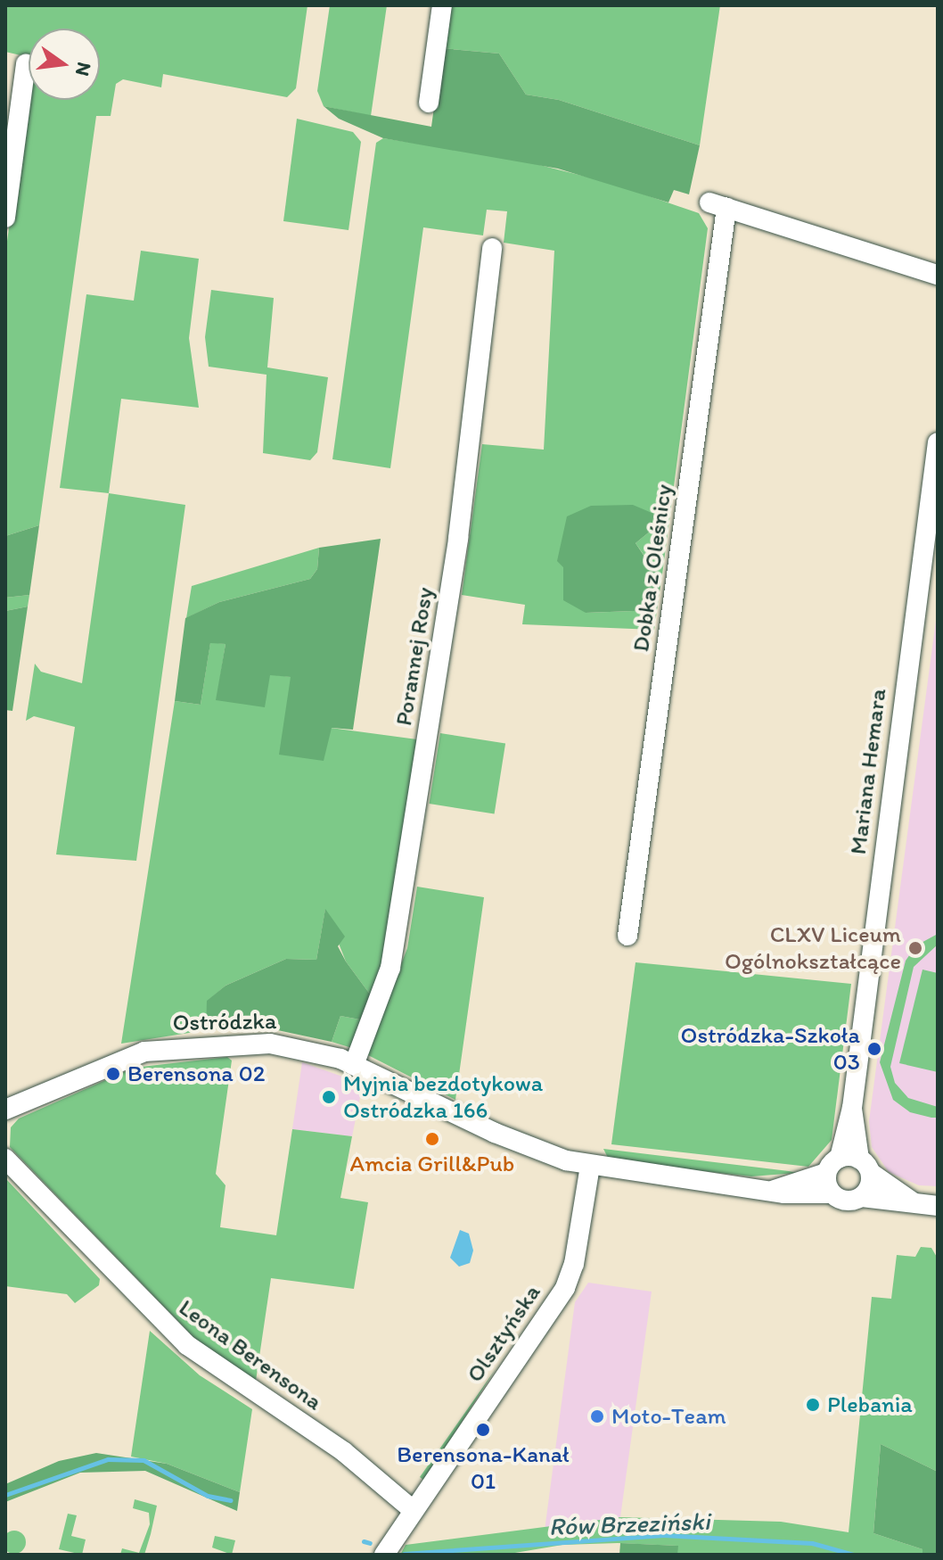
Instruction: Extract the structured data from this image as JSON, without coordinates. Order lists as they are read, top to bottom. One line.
{"streets":{"street":["Dobka z Oleśnicy","Porannej Rosy","Mariana Hemara","Ostródzka","Olsztyńska","Leona Berensona"]},"crossings":[["Porannej Rosy","Ostródzka"],["Mariana Hemara","Ostródzka"],["Ostródzka","Olsztyńska"],["Olsztyńska","Leona Berensona"]],"water":["Rów Brzeziński"],"places":["CLXV Liceum Ogólnokształcące","Ostródzka-Szkoła 03","Berensona 02","Myjnia bezdotykowa Ostródzka 166","Amcia Grill&Pub","Plebania","Moto-Team","Berensona-Kanał 01"],"north":"right"}
